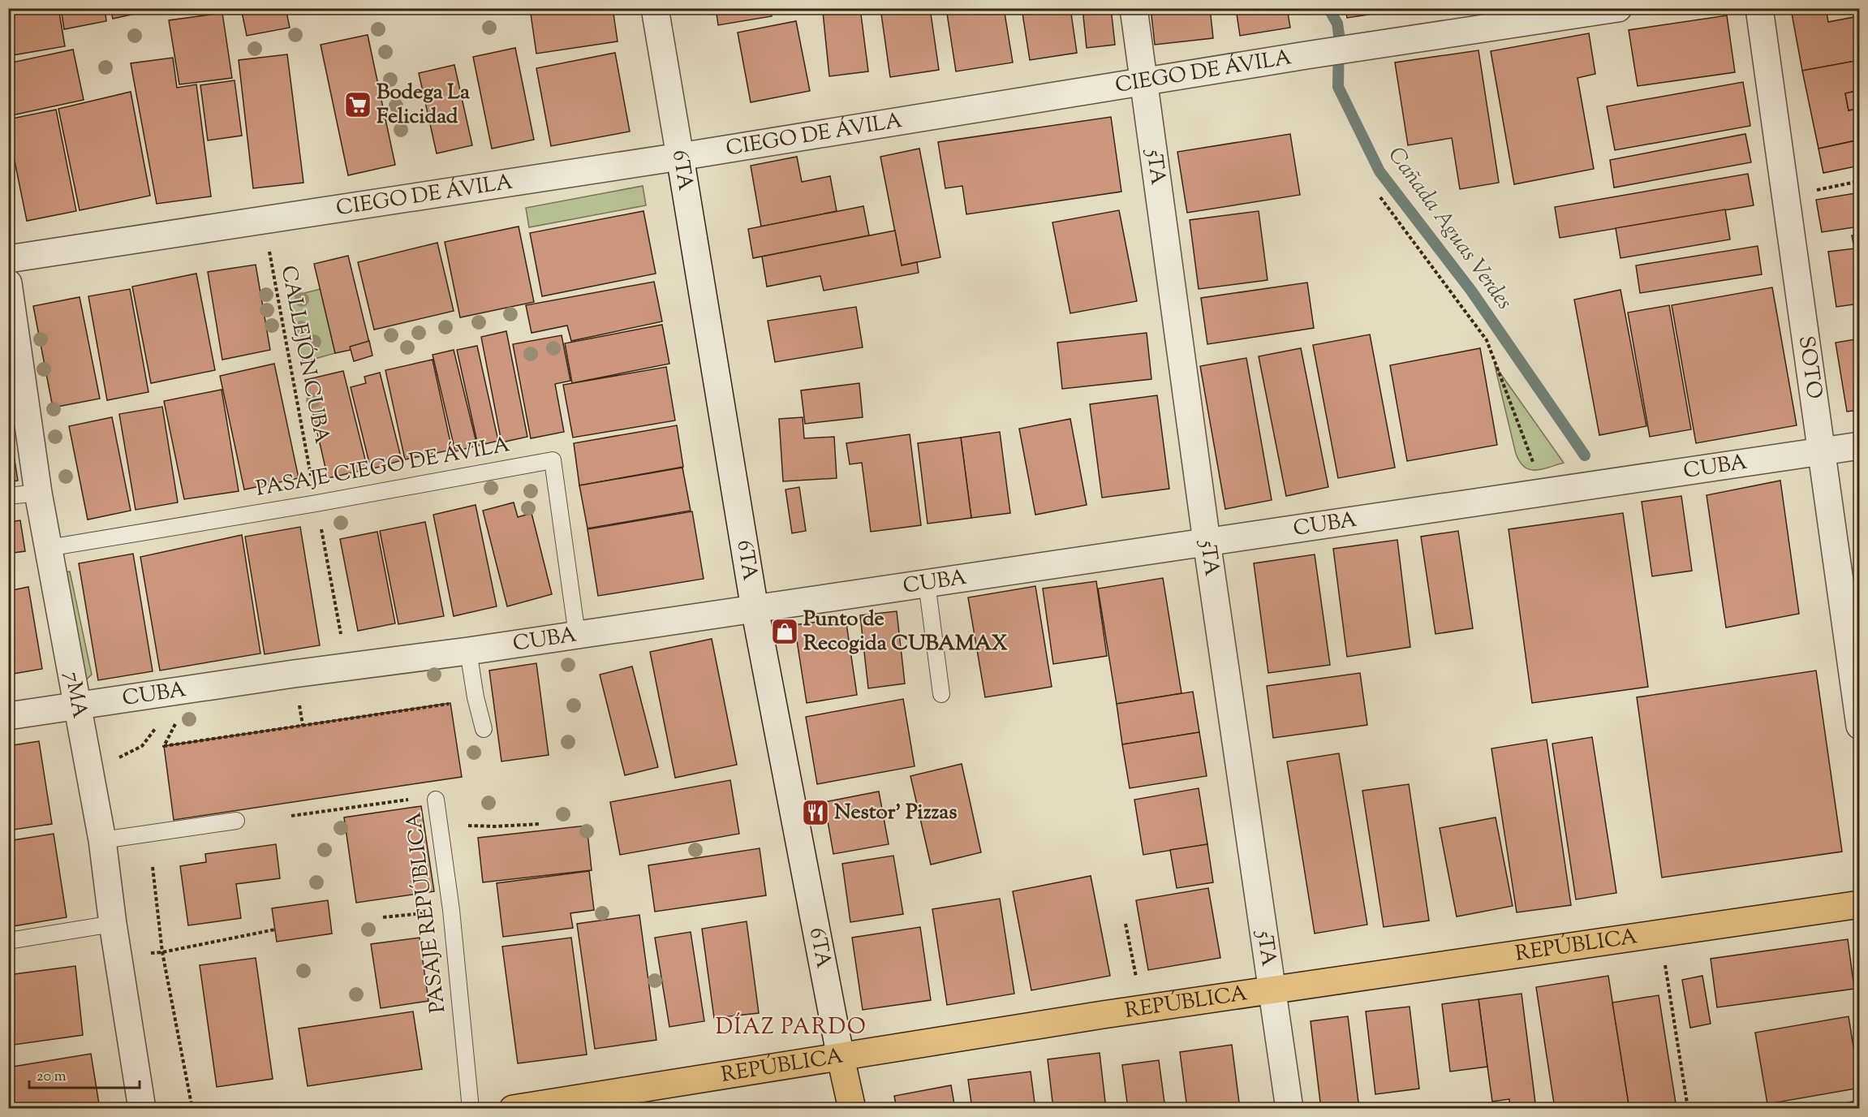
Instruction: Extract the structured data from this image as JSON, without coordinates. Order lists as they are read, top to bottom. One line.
{"streets":{"main road":["6TA","REPÚBLICA"],"street":["CIEGO DE ÁVILA","5TA","SOTO","CUBA","7MA"],"lane":["PASAJE CIEGO DE ÁVILA","PASAJE REPÚBLICA"],"path":["CALLEJÓN CUBA"]},"crossings":[["CIEGO DE ÁVILA","5TA"],["CIEGO DE ÁVILA","6TA"],["CIEGO DE ÁVILA","CALLEJÓN CUBA"],["5TA","CUBA"],["5TA","REPÚBLICA"],["6TA","CUBA"],["6TA","REPÚBLICA"],["CALLEJÓN CUBA","CUBA"],["CALLEJÓN CUBA","PASAJE CIEGO DE ÁVILA"],["SOTO","CUBA"],["CUBA","PASAJE CIEGO DE ÁVILA"],["CUBA","7MA"],["PASAJE CIEGO DE ÁVILA","7MA"]],"districts":["DÍAZ PARDO"],"water":["Cañada Aguas Verdes"],"places":{"supermarket":["Bodega La Felicidad"],"shop":["Punto de Recogida CUBAMAX"],"restaurant":["Nestor' Pizzas"]},"scale_bar":"20 m"}
